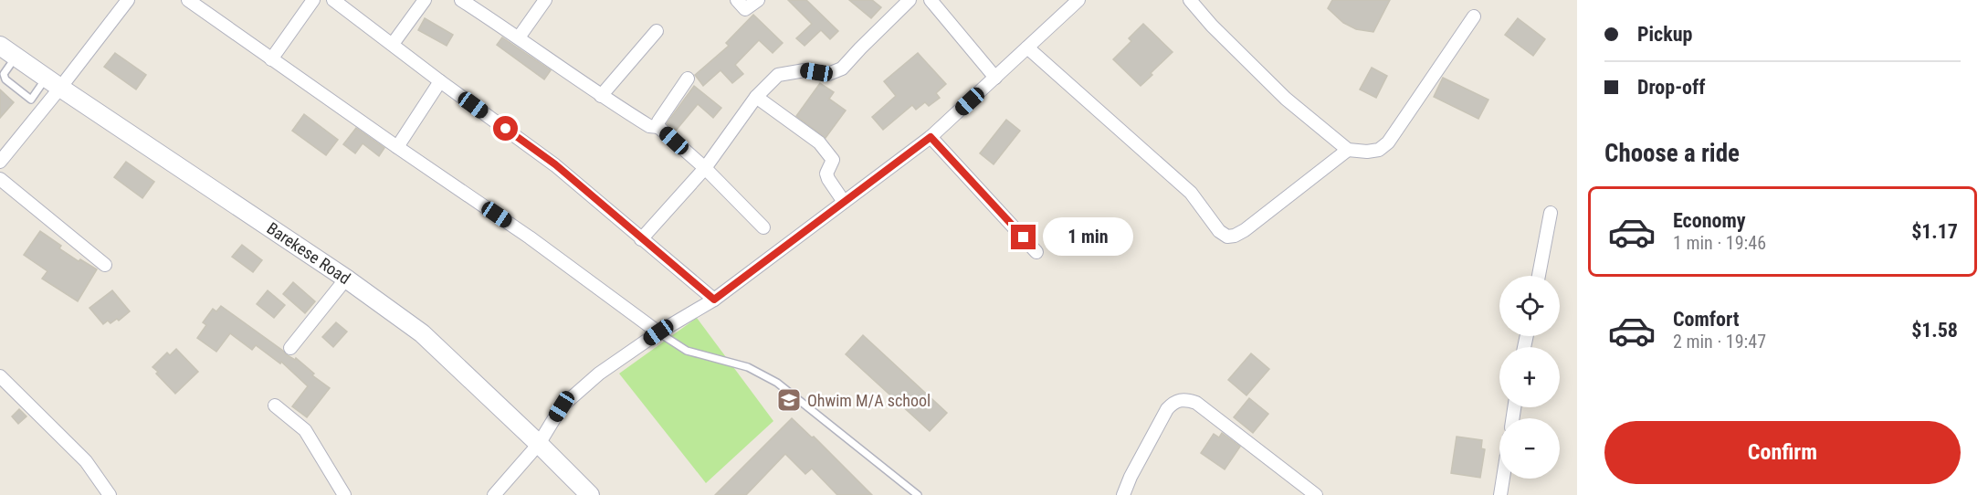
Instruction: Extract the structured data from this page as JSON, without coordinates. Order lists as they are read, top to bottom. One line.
{"streets":{"main road":["Barekese Road"]},"places":{"school or university":["Ohwim M/A school"]},"page":{"banner":["Pickup","Drop-off"],"heading":"Choose a ride","list":[{"name":"Economy","note":"1 min · 19:46","value":"$1.17"},{"name":"Comfort","note":"2 min · 19:47","value":"$1.58"}],"bubble":"1 min","map_buttons":["+","−"],"buttons":"Confirm"}}
